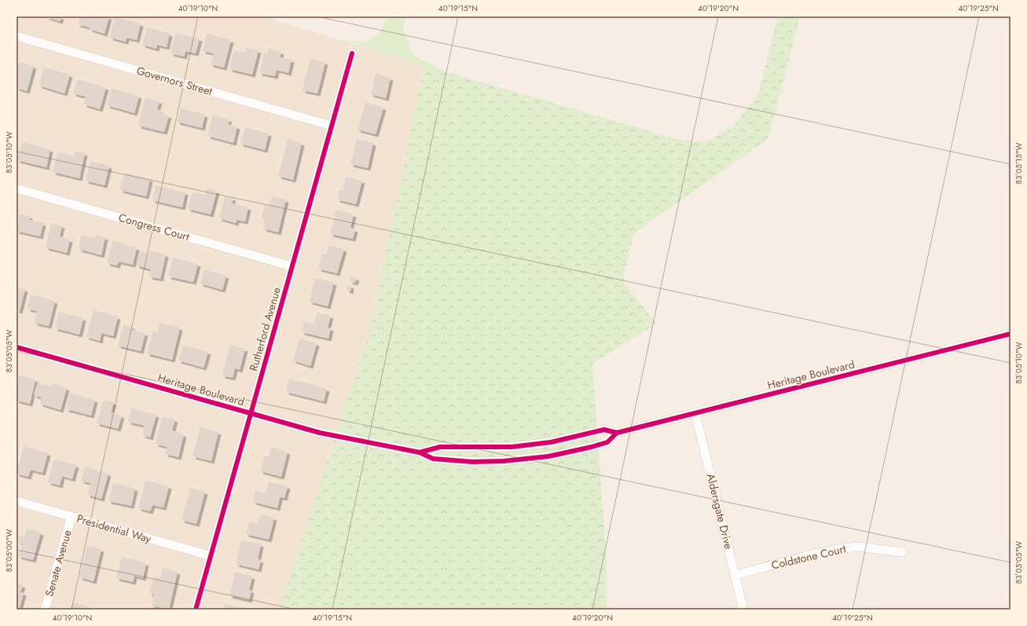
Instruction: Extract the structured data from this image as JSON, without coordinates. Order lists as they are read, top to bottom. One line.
{"streets":{"street":["Governors Street","Congress Court","Rutherford Avenue","Heritage Boulevard","Aldersgate Drive","Presidential Way","Coldstone Court","Senate Avenue"]},"crossings":[["Governors Street","Rutherford Avenue"],["Congress Court","Rutherford Avenue"],["Rutherford Avenue","Heritage Boulevard"],["Rutherford Avenue","Presidential Way"],["Heritage Boulevard","Aldersgate Drive"],["Aldersgate Drive","Coldstone Court"],["Presidential Way","Senate Avenue"]],"coordinates":["40°19'10\"N","40°19'15\"N","40°19'20\"N","40°19'25\"N","83°05'10\"W","83°05'15\"W","83°05'05\"W","83°05'00\"W"]}
